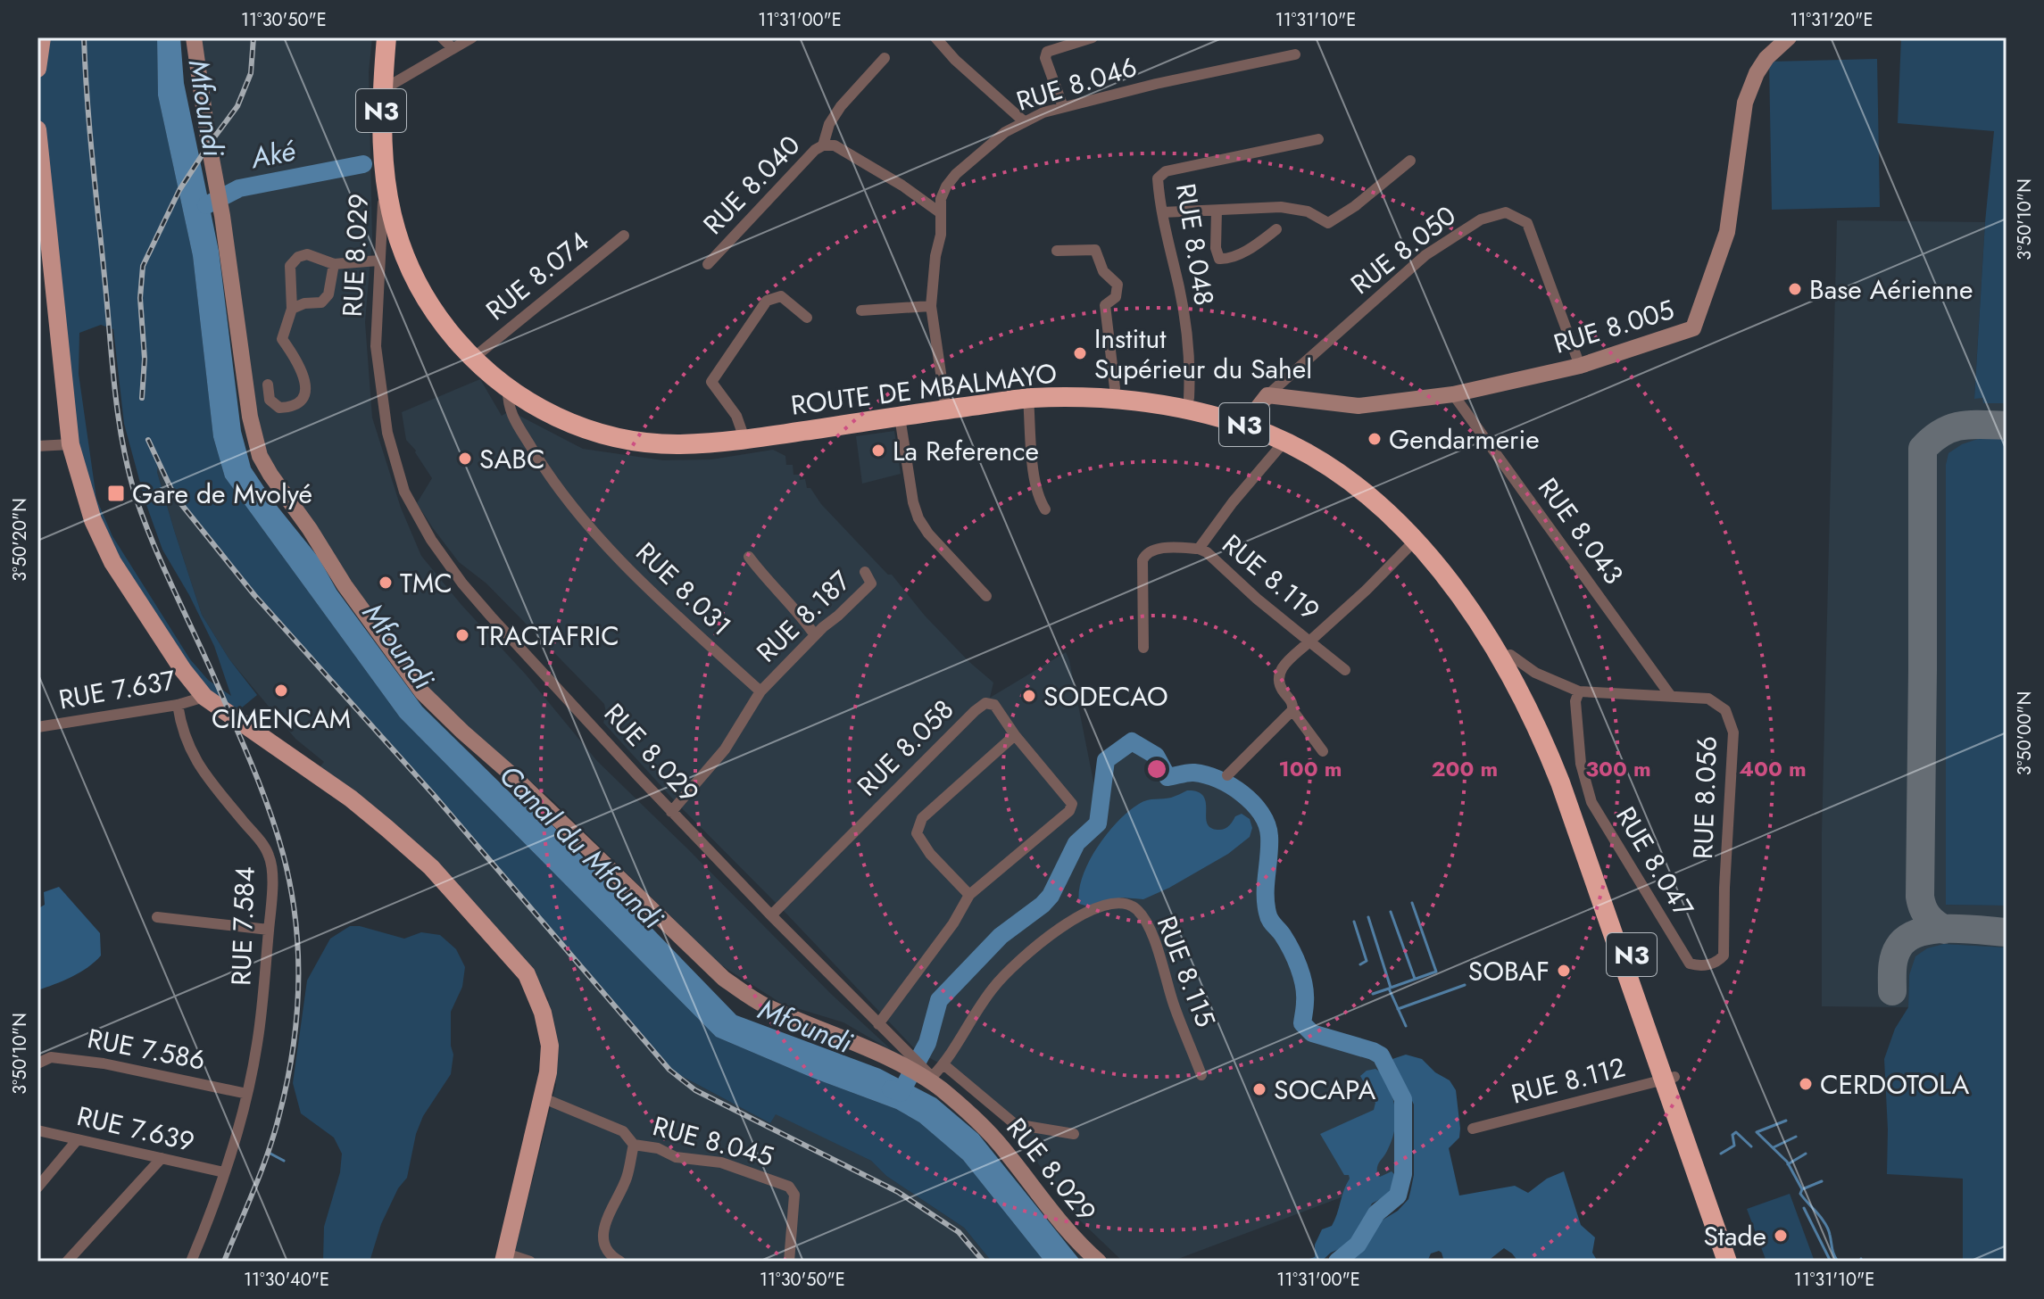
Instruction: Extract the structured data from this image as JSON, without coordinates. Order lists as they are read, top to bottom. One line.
{"streets":{"highway":["N3","ROUTE DE MBALMAYO"],"main road":["RUE 8.029","RUE 8.005"],"street":["RUE 8.046","RUE 8.040","RUE 8.048","RUE 8.050","RUE 8.074","RUE 8.043","RUE 8.119","RUE 8.031","RUE 8.187","RUE 7.637","RUE 8.058","RUE 8.056","RUE 8.047","RUE 7.584","RUE 8.115","RUE 7.586","RUE 8.112","RUE 7.639","RUE 8.045"]},"crossings":[["RUE 8.046","N3"],["RUE 8.046","RUE 8.040"],["RUE 8.046","ROUTE DE MBALMAYO"],["N3","RUE 8.048"],["N3","RUE 8.029"],["N3","RUE 8.074"],["N3","ROUTE DE MBALMAYO"],["N3","RUE 8.112"],["RUE 8.050","RUE 8.005"],["RUE 8.029","ROUTE DE MBALMAYO"],["RUE 8.029","RUE 8.058"],["RUE 8.029","RUE 8.115"],["RUE 8.005","RUE 8.043"],["ROUTE DE MBALMAYO","RUE 8.119"],["ROUTE DE MBALMAYO","RUE 8.031"],["ROUTE DE MBALMAYO","RUE 8.112"],["RUE 8.043","RUE 8.056"],["RUE 8.031","RUE 8.187"],["RUE 7.637","RUE 7.584"],["RUE 8.056","RUE 8.047"],["RUE 7.584","RUE 7.586"],["RUE 7.584","RUE 7.639"]],"water":["Mfoundi","Aké","Canal du Mfoundi"],"places":{"other":["Base Aérienne","Institut Supérieur du Sahel","Gendarmerie","La Reference","SABC","TMC","TRACTAFRIC","CIMENCAM","SODECAO","SOBAF","CERDOTOLA","SOCAPA","Stade"],"transit":["Gare de Mvolyé"]},"coordinates":["11°30'50\"E","11°31'00\"E","11°31'10\"E","11°31'20\"E","3°50'10\"N","3°50'20\"N","3°50'00\"N","11°30'40\"E"],"rings":["100 m","200 m","300 m","400 m"]}
